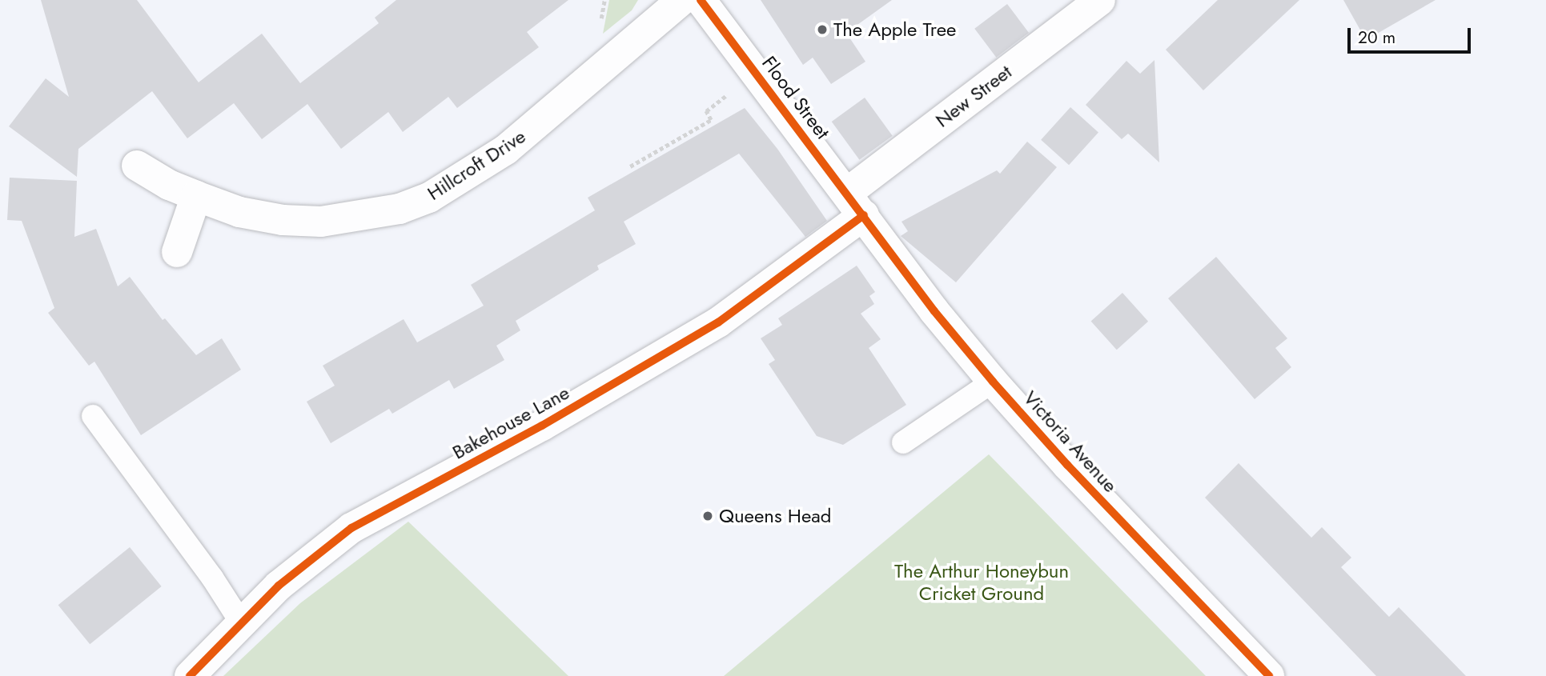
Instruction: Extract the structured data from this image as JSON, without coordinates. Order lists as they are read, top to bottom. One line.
{"streets":{"street":["New Street","Flood Street","Hillcroft Drive","Bakehouse Lane","Victoria Avenue"]},"crossings":[["New Street","Flood Street"],["New Street","Bakehouse Lane"],["New Street","Victoria Avenue"],["Flood Street","Bakehouse Lane"],["Flood Street","Victoria Avenue"],["Bakehouse Lane","Victoria Avenue"]],"parks":["The Arthur Honeybun Cricket Ground"],"places":["The Apple Tree","Queens Head"],"scale_bar":"20 m"}
